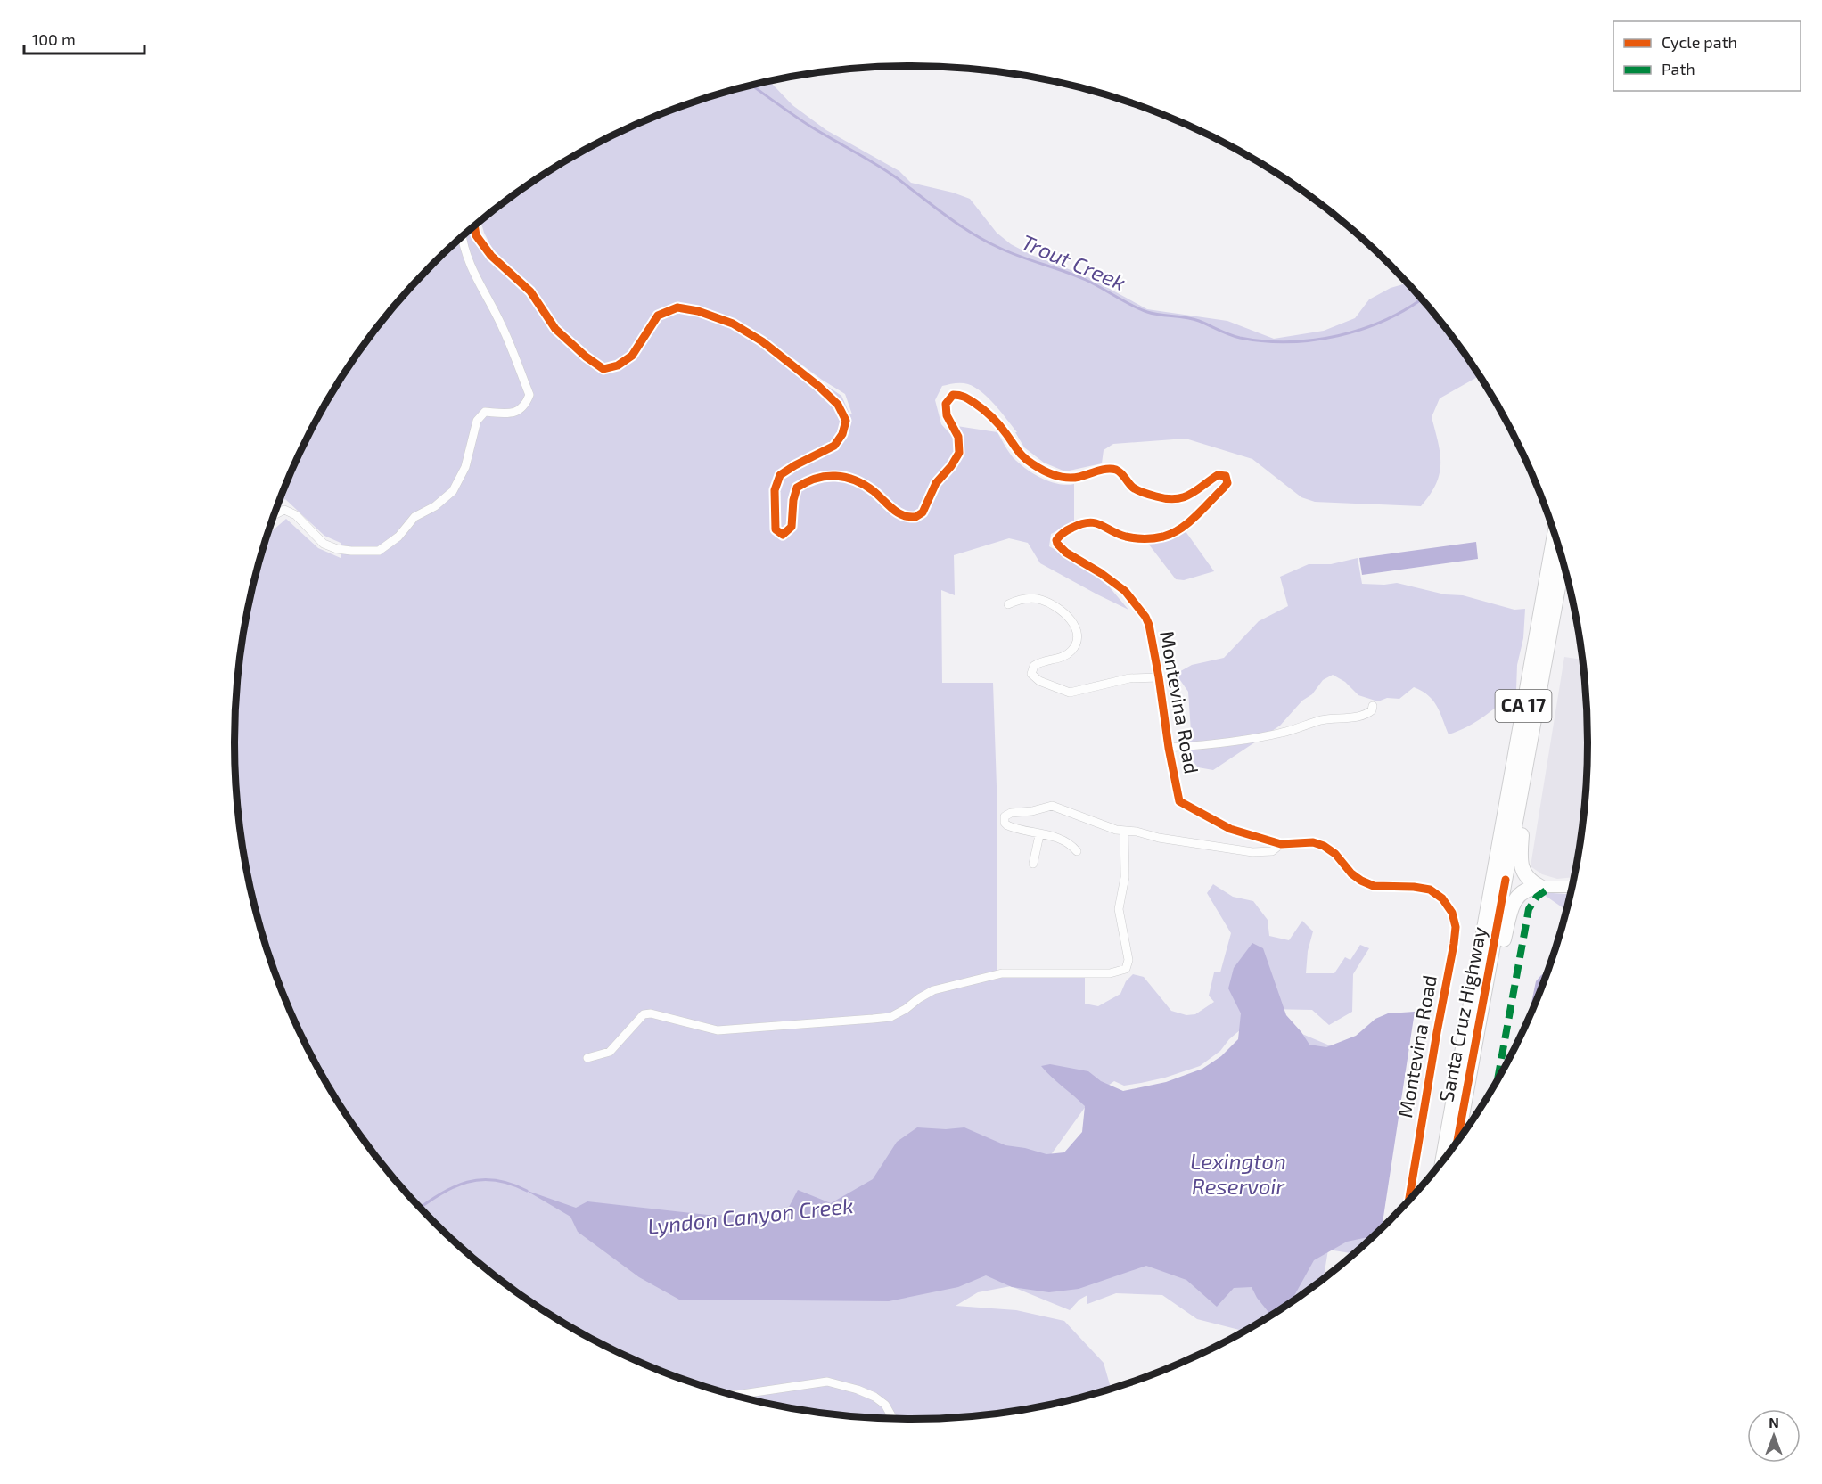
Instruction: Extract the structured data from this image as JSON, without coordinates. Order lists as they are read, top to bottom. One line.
{"streets":{"highway":["CA 17","Santa Cruz Highway"],"street":["Montevina Road"]},"water":["Trout Creek","Lexington Reservoir","Lyndon Canyon Creek"],"legend":["Cycle path","Path"],"scale_bar":"100 m","north":"top"}
